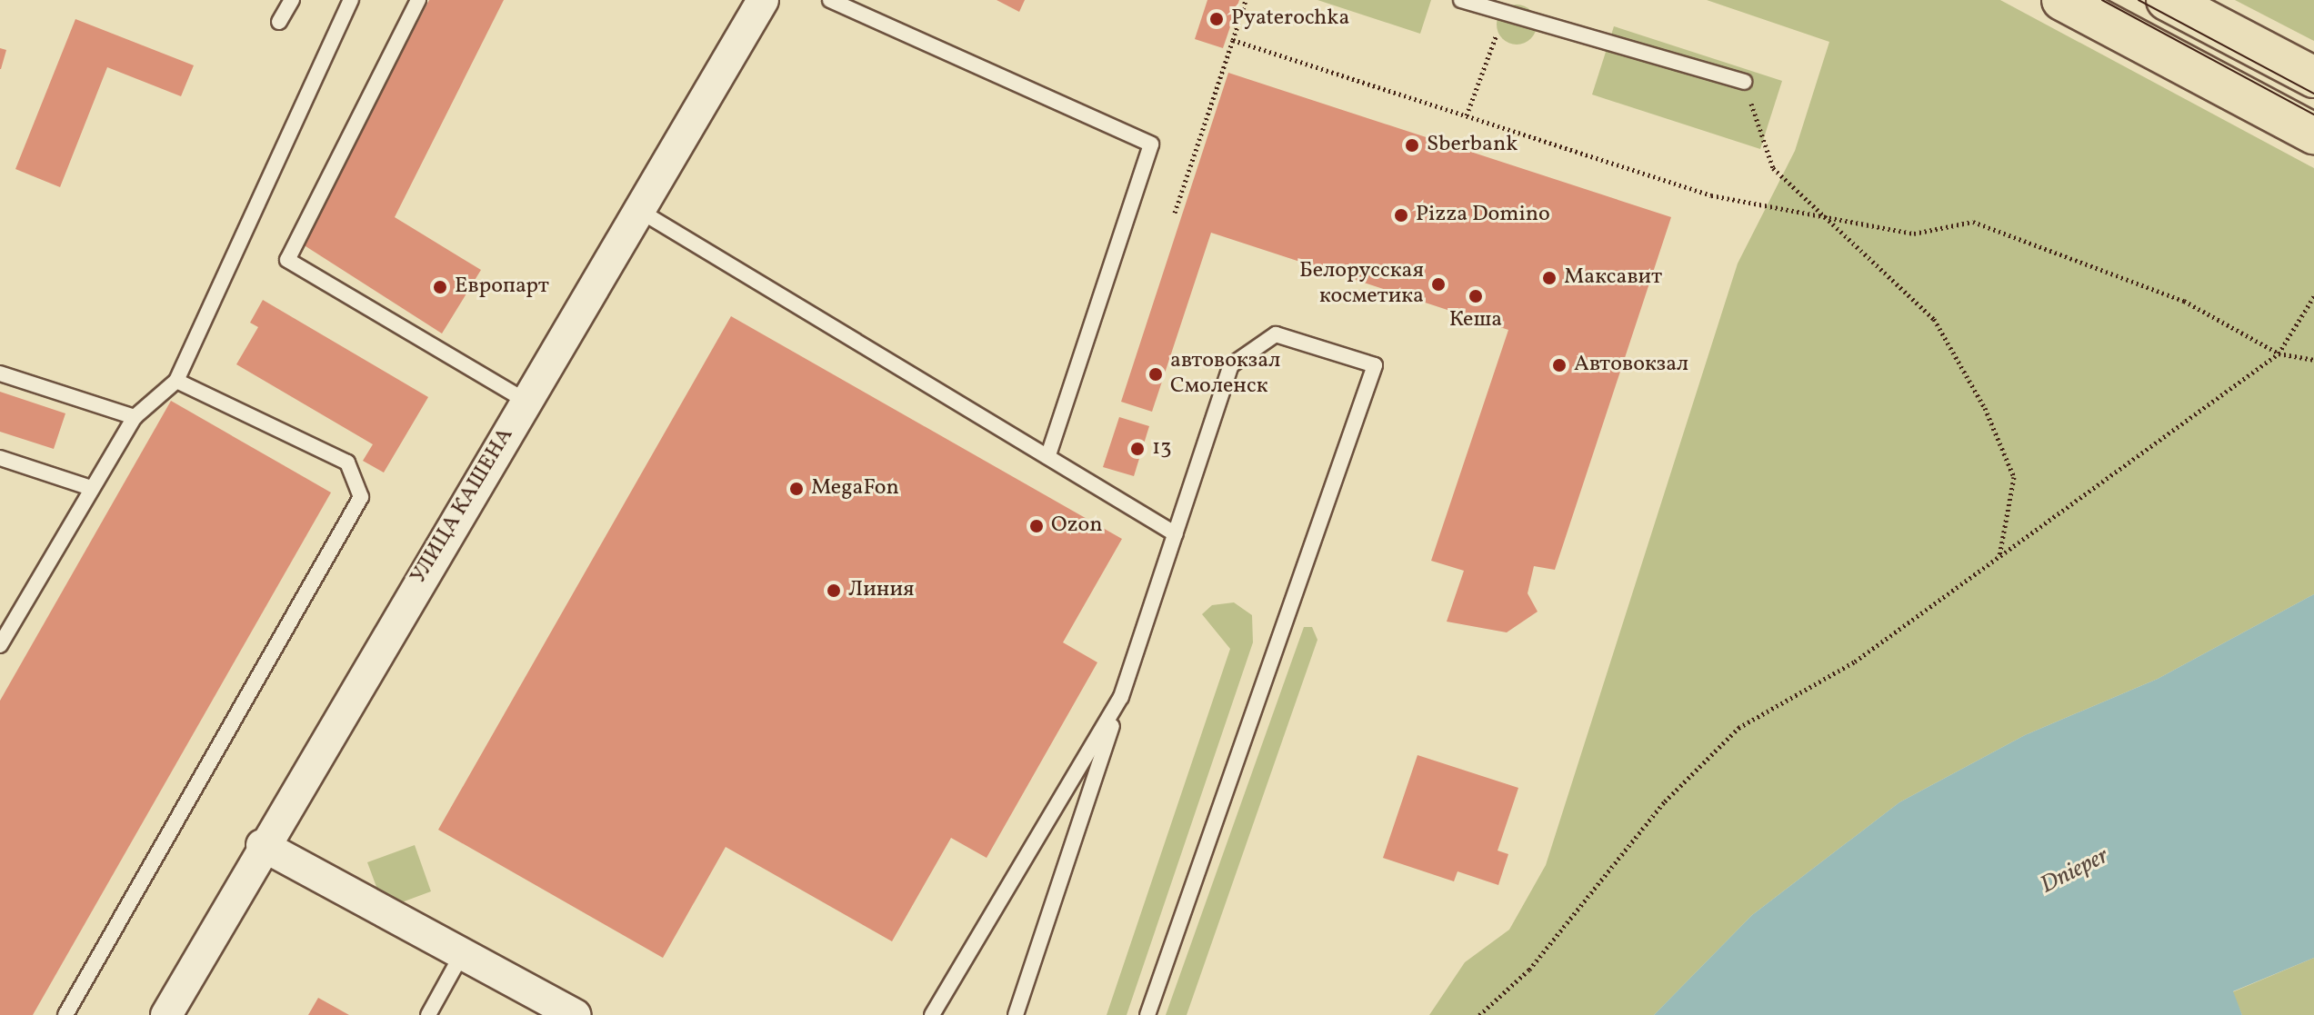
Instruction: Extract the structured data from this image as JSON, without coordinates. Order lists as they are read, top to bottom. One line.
{"streets":{"street":["УЛИЦА КАШЕНА"]},"water":["Dnieper"],"places":["Pyaterochka","Sberbank","Pizza Domino","Максавит","Белорусская косметика","Европарт","Кеша","Автовокзал","автовокзал Смоленск","13","MegaFon","Ozon","Линия"]}
